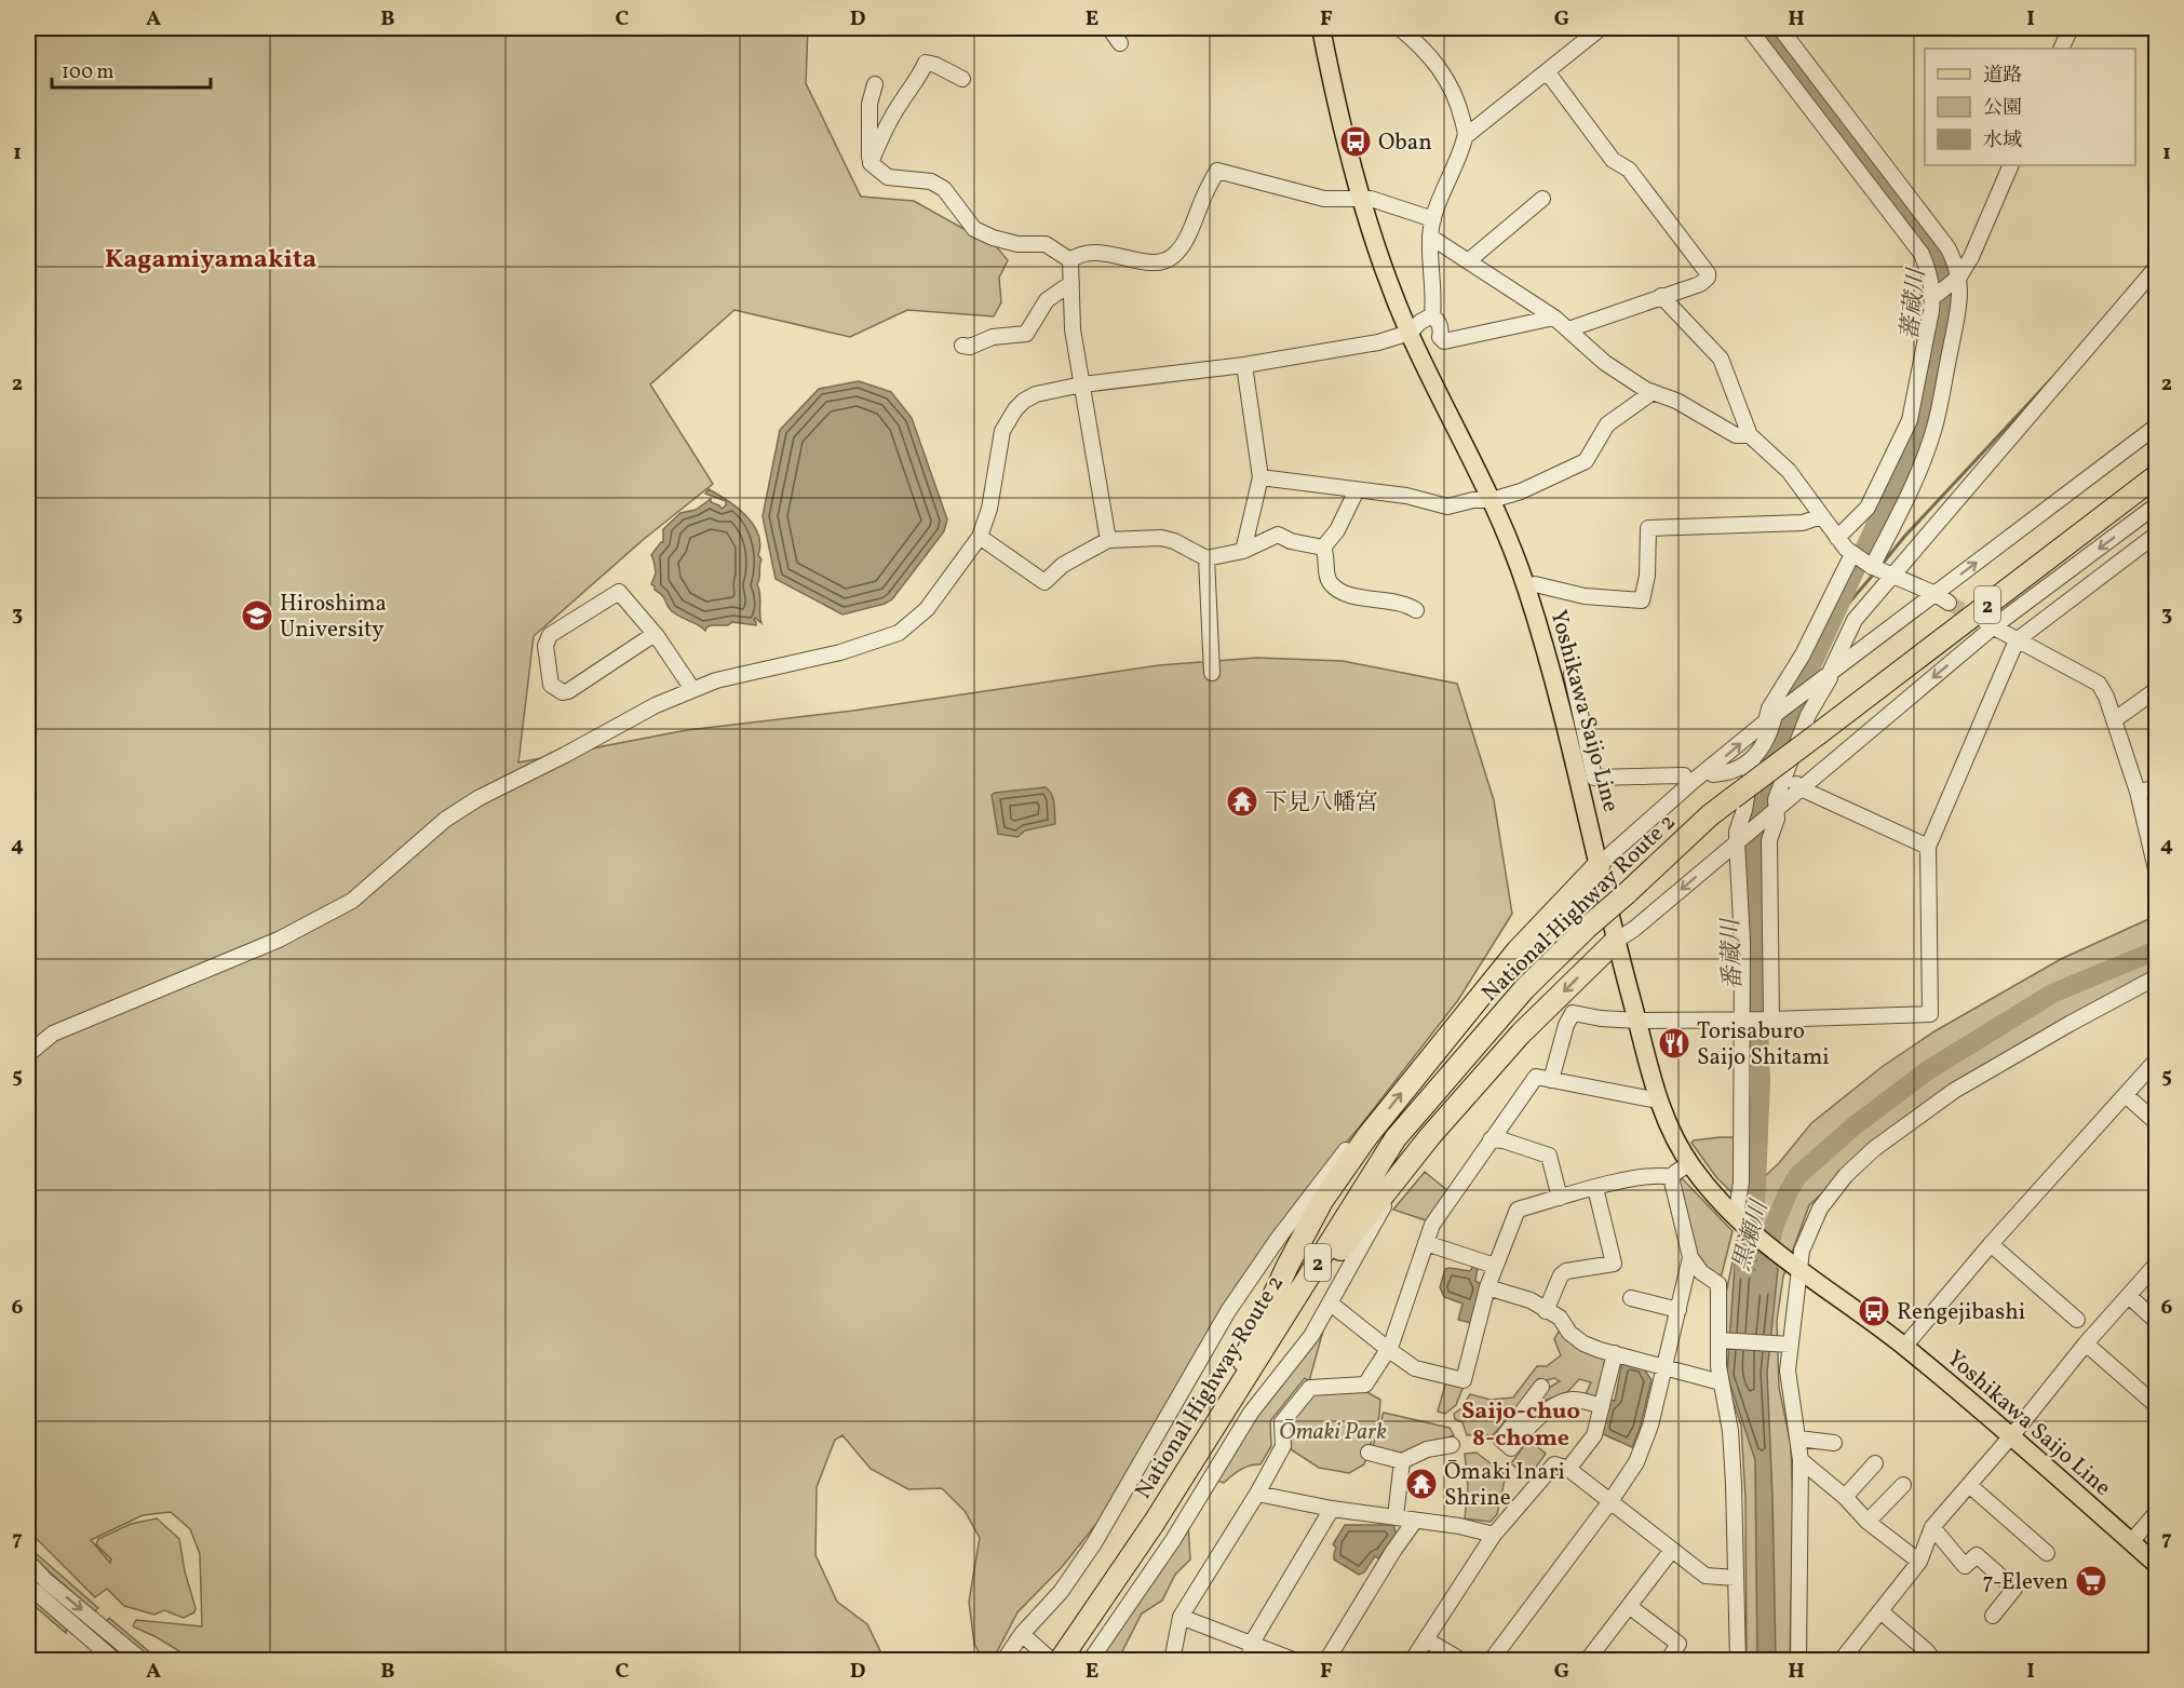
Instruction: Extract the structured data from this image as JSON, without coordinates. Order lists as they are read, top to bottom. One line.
{"streets":{"highway":["2","National Highway Route 2"],"main road":["Yoshikawa Saijo Line"]},"districts":["Kagamiyamakita","Saijo-chuo 8-chome"],"water":["蕃蔵川","番蔵川","黒瀬川"],"parks":["Ōmaki Park"],"places":{"bus stop":["Oban","Rengejibashi"],"school or university":["Hiroshima University"],"temple":["下見八幡宮","Ōmaki Inari Shrine"],"restaurant":["Torisaburo Saijo Shitami"],"supermarket":["7-Eleven"]},"legend":["道路","公園","水域"],"scale_bar":"100 m","grid":{"columns":["A","B","C","D","E","F","G","H","I"],"rows":["1","2","3","4","5","6","7"]}}
